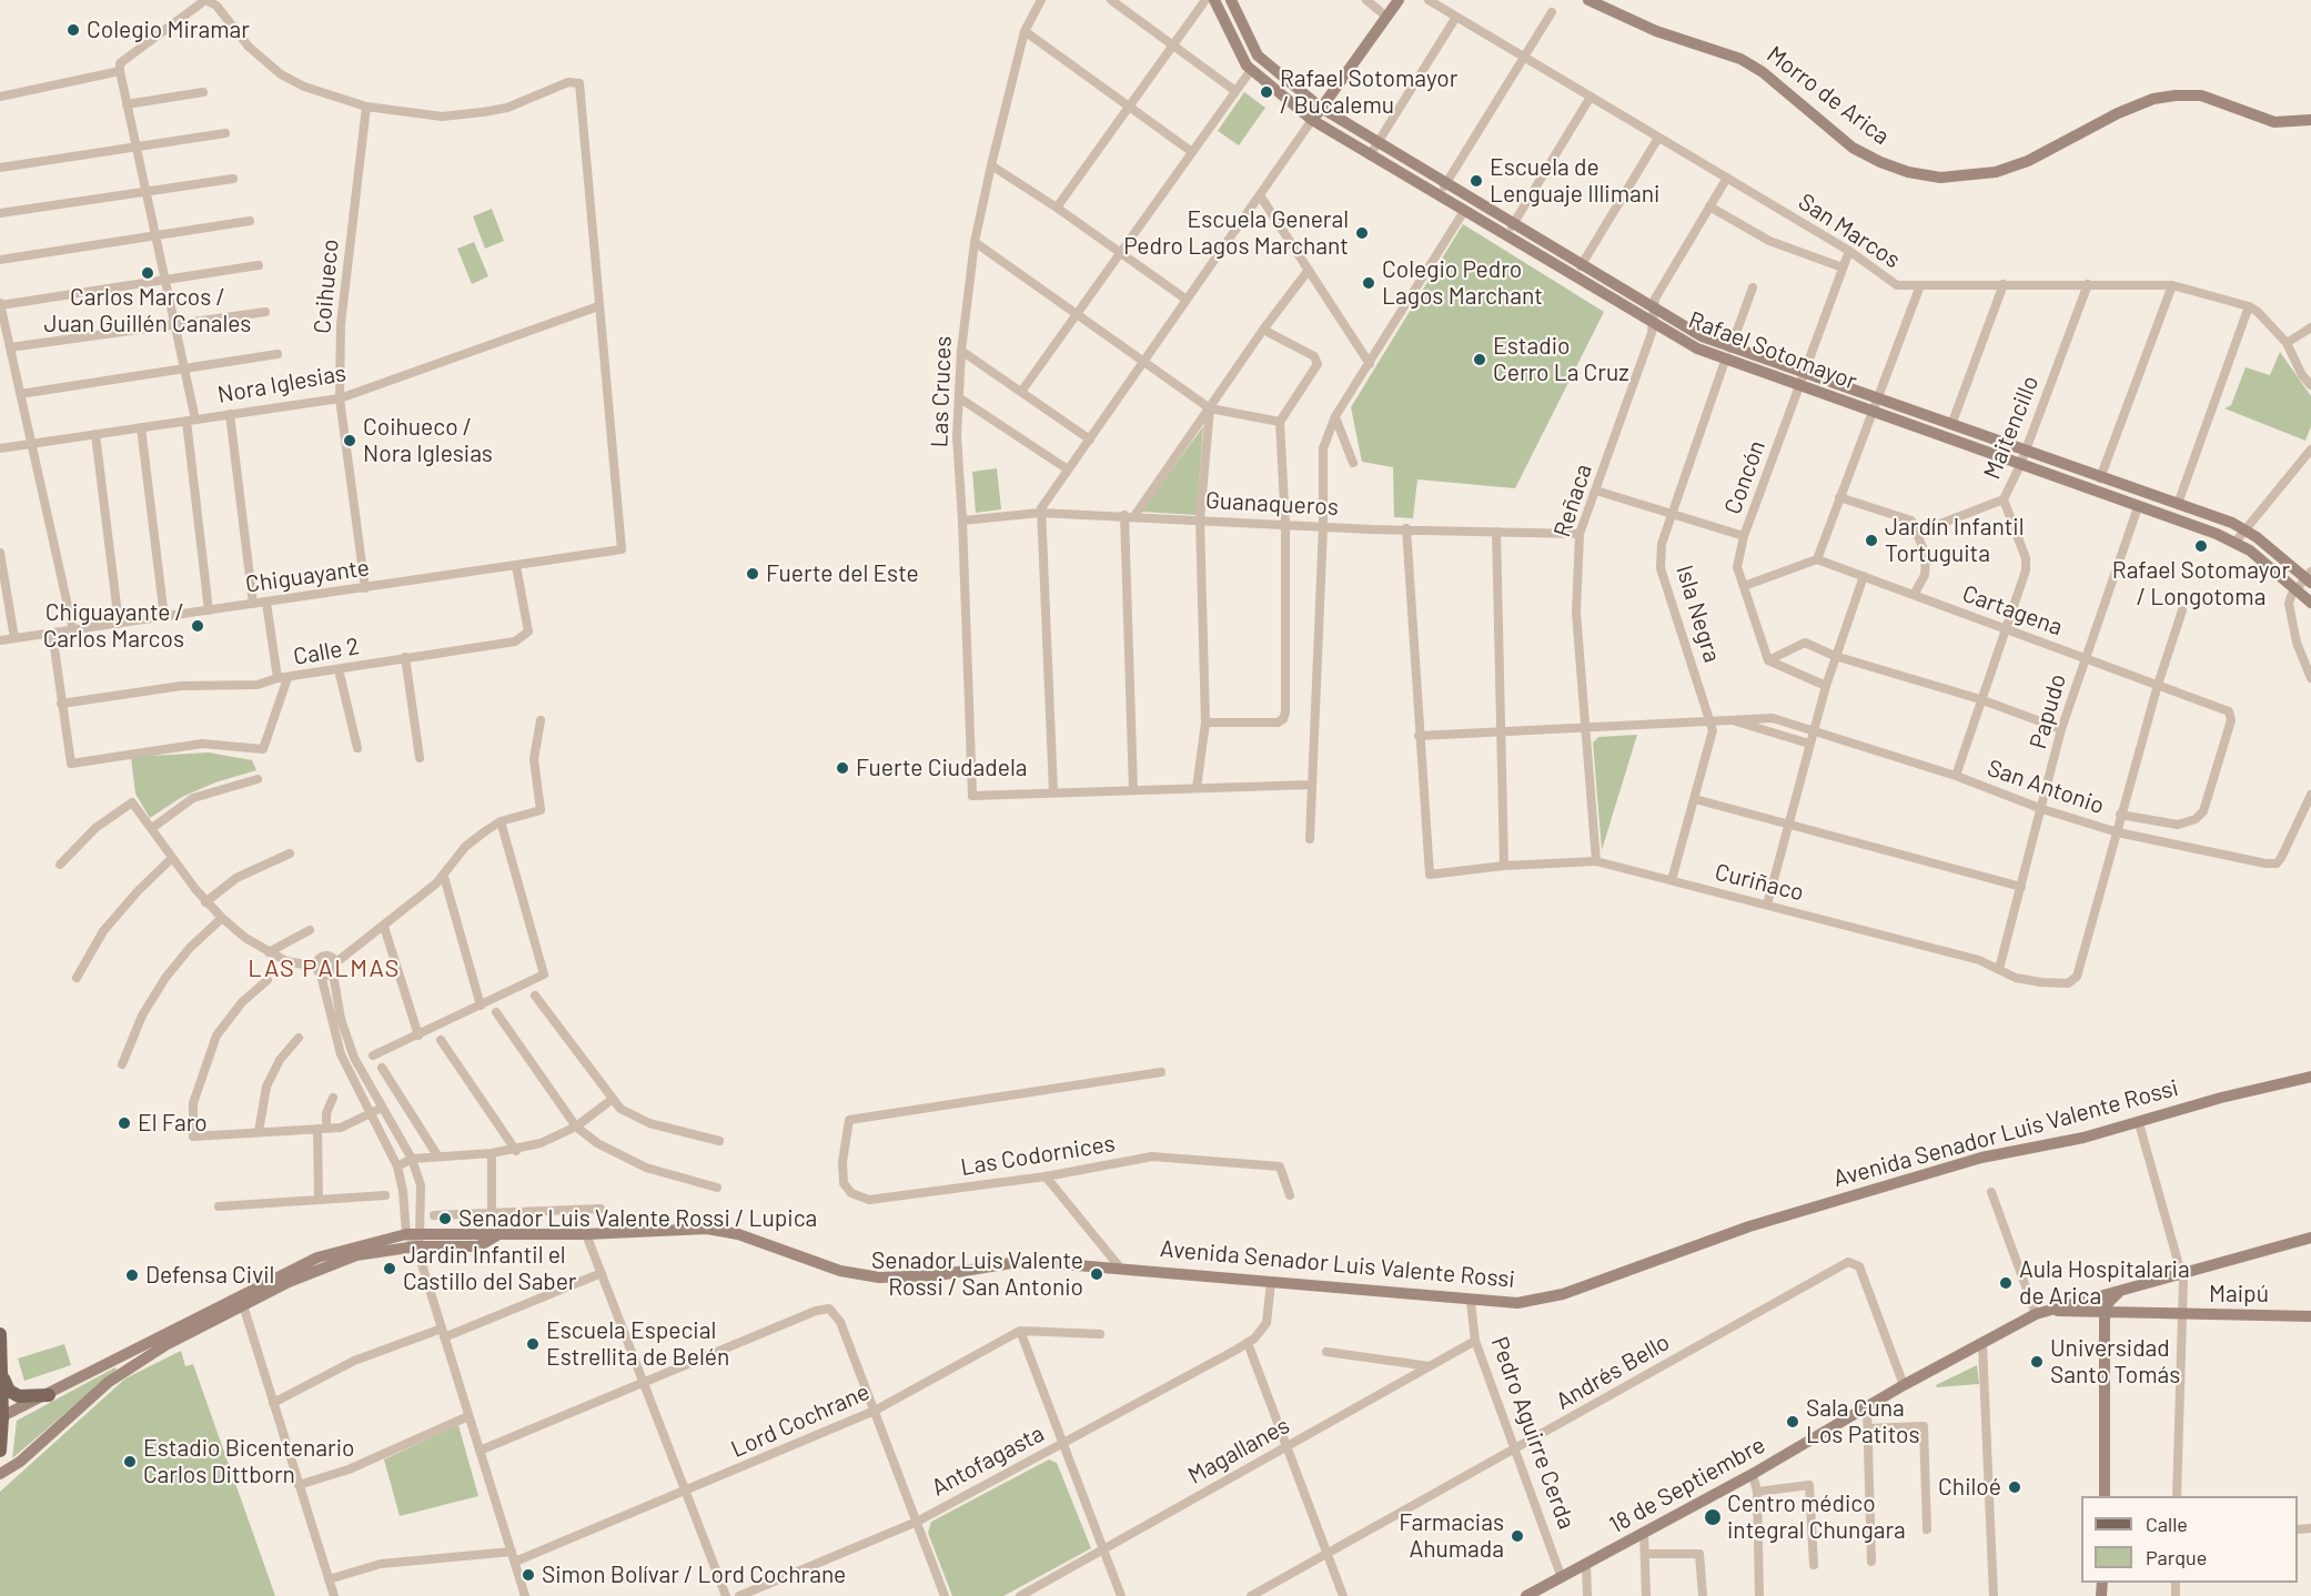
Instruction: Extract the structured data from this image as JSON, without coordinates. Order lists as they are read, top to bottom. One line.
{"streets":{"main road":["Morro de Arica","Rafael Sotomayor","Avenida Senador Luis Valente Rossi","Maipú","18 de Septiembre"],"street":["San Marcos","Coihueco","Nora Iglesias","Las Cruces","Maitencillo","Concón","Reñaca","Guanaqueros","Chiguayante","Cartagena","Isla Negra","Calle 2","Papudo","San Antonio","Curiñaco","Las Codornices","Andrés Bello","Lord Cochrane","Pedro Aguirre Cerda","Magallanes","Antofagasta"]},"crossings":[["San Marcos","Maitencillo"],["San Marcos","Concón"],["San Marcos","Reñaca"],["Coihueco","Nora Iglesias"],["Coihueco","Chiguayante"],["Rafael Sotomayor","Maitencillo"],["Rafael Sotomayor","Concón"],["Rafael Sotomayor","Reñaca"],["Rafael Sotomayor","Isla Negra"],["Rafael Sotomayor","Papudo"],["Nora Iglesias","Chiguayante"],["Las Cruces","Guanaqueros"],["Maitencillo","Cartagena"],["Maitencillo","San Antonio"],["Reñaca","Guanaqueros"],["Reñaca","San Antonio"],["Reñaca","Curiñaco"],["Chiguayante","Calle 2"],["Cartagena","Papudo"],["Cartagena","San Antonio"],["Isla Negra","San Antonio"],["Isla Negra","Curiñaco"],["Papudo","San Antonio"],["Papudo","Curiñaco"],["San Antonio","Curiñaco"],["Avenida Senador Luis Valente Rossi","Pedro Aguirre Cerda"],["Maipú","18 de Septiembre"],["Andrés Bello","Pedro Aguirre Cerda"],["Andrés Bello","18 de Septiembre"],["Pedro Aguirre Cerda","Magallanes"],["Pedro Aguirre Cerda","18 de Septiembre"]],"districts":["LAS PALMAS"],"places":["Colegio Miramar","Rafael Sotomayor / Bucalemu","Escuela de Lenguaje Illimani","Escuela General Pedro Lagos Marchant","Carlos Marcos / Juan Guillén Canales","Colegio Pedro Lagos Marchant","Estadio Cerro La Cruz","Coihueco / Nora Iglesias","Jardín Infantil Tortuguita","Rafael Sotomayor / Longotoma","Fuerte del Este","Chiguayante / Carlos Marcos","Fuerte Ciudadela","El Faro","Senador Luis Valente Rossi / Lupica","Jardin Infantil el Castillo del Saber","Senador Luis Valente Rossi / San Antonio","Defensa Civil","Aula Hospitalaria de Arica","Escuela Especial Estrellita de Belén","Universidad Santo Tomás","Sala Cuna Los Patitos","Estadio Bicentenario Carlos Dittborn","Chiloé","Centro médico integral Chungara","Farmacias Ahumada","Simon Bolívar / Lord Cochrane"],"legend":["Calle","Parque"]}
